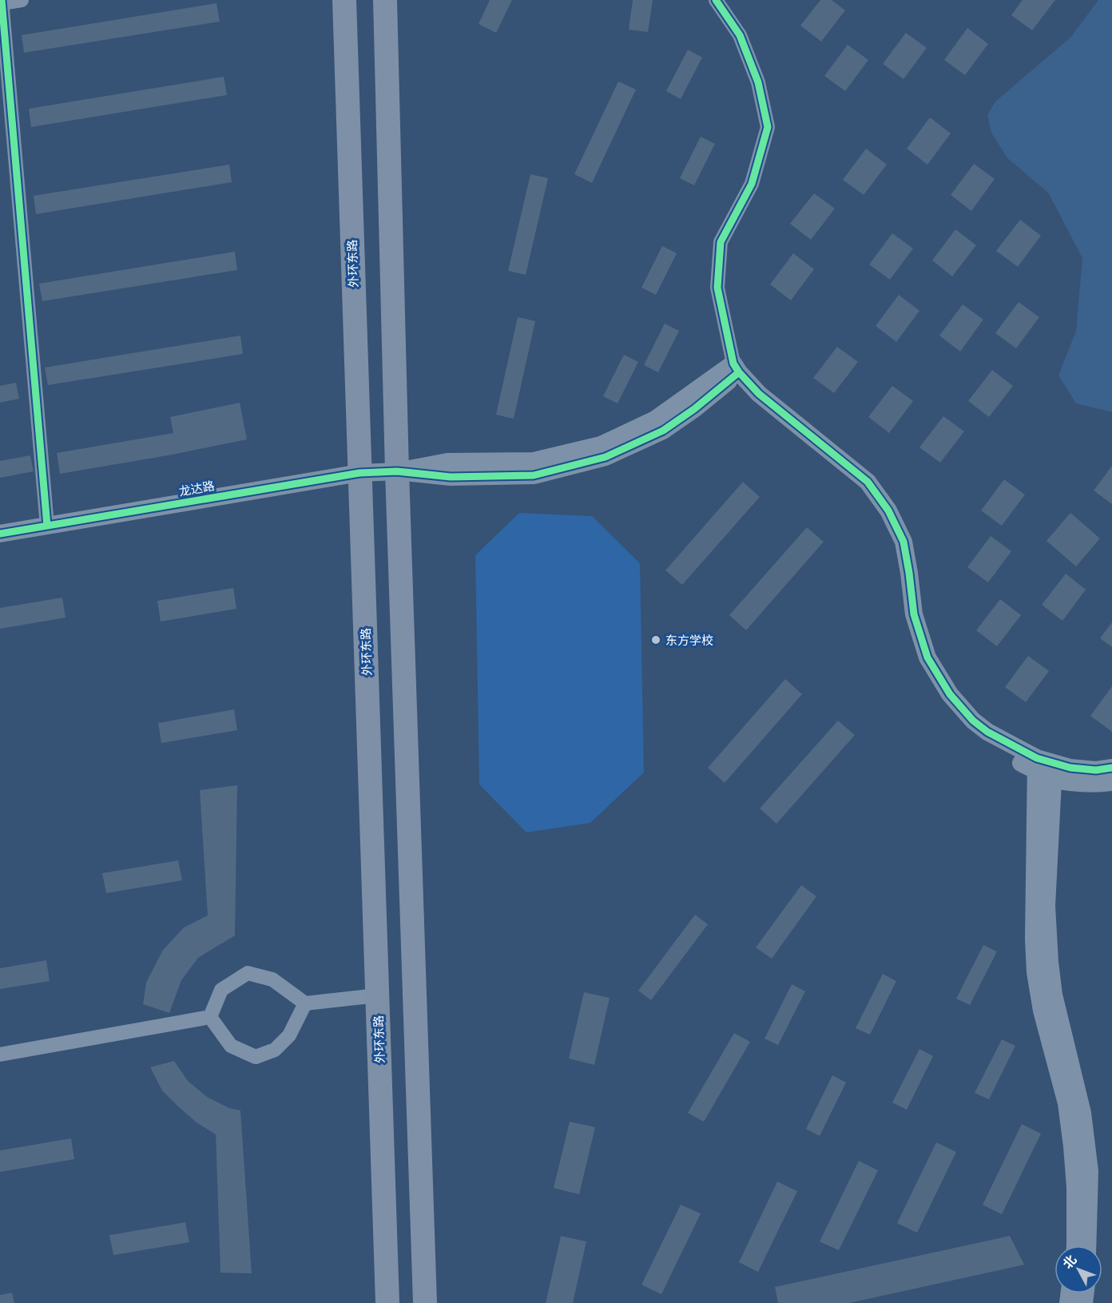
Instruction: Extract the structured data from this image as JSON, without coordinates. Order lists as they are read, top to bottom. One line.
{"streets":{"highway":["外环东路"],"street":["龙达路"]},"crossings":[["外环东路","龙达路"]],"places":["东方学校"],"north":"top left"}
